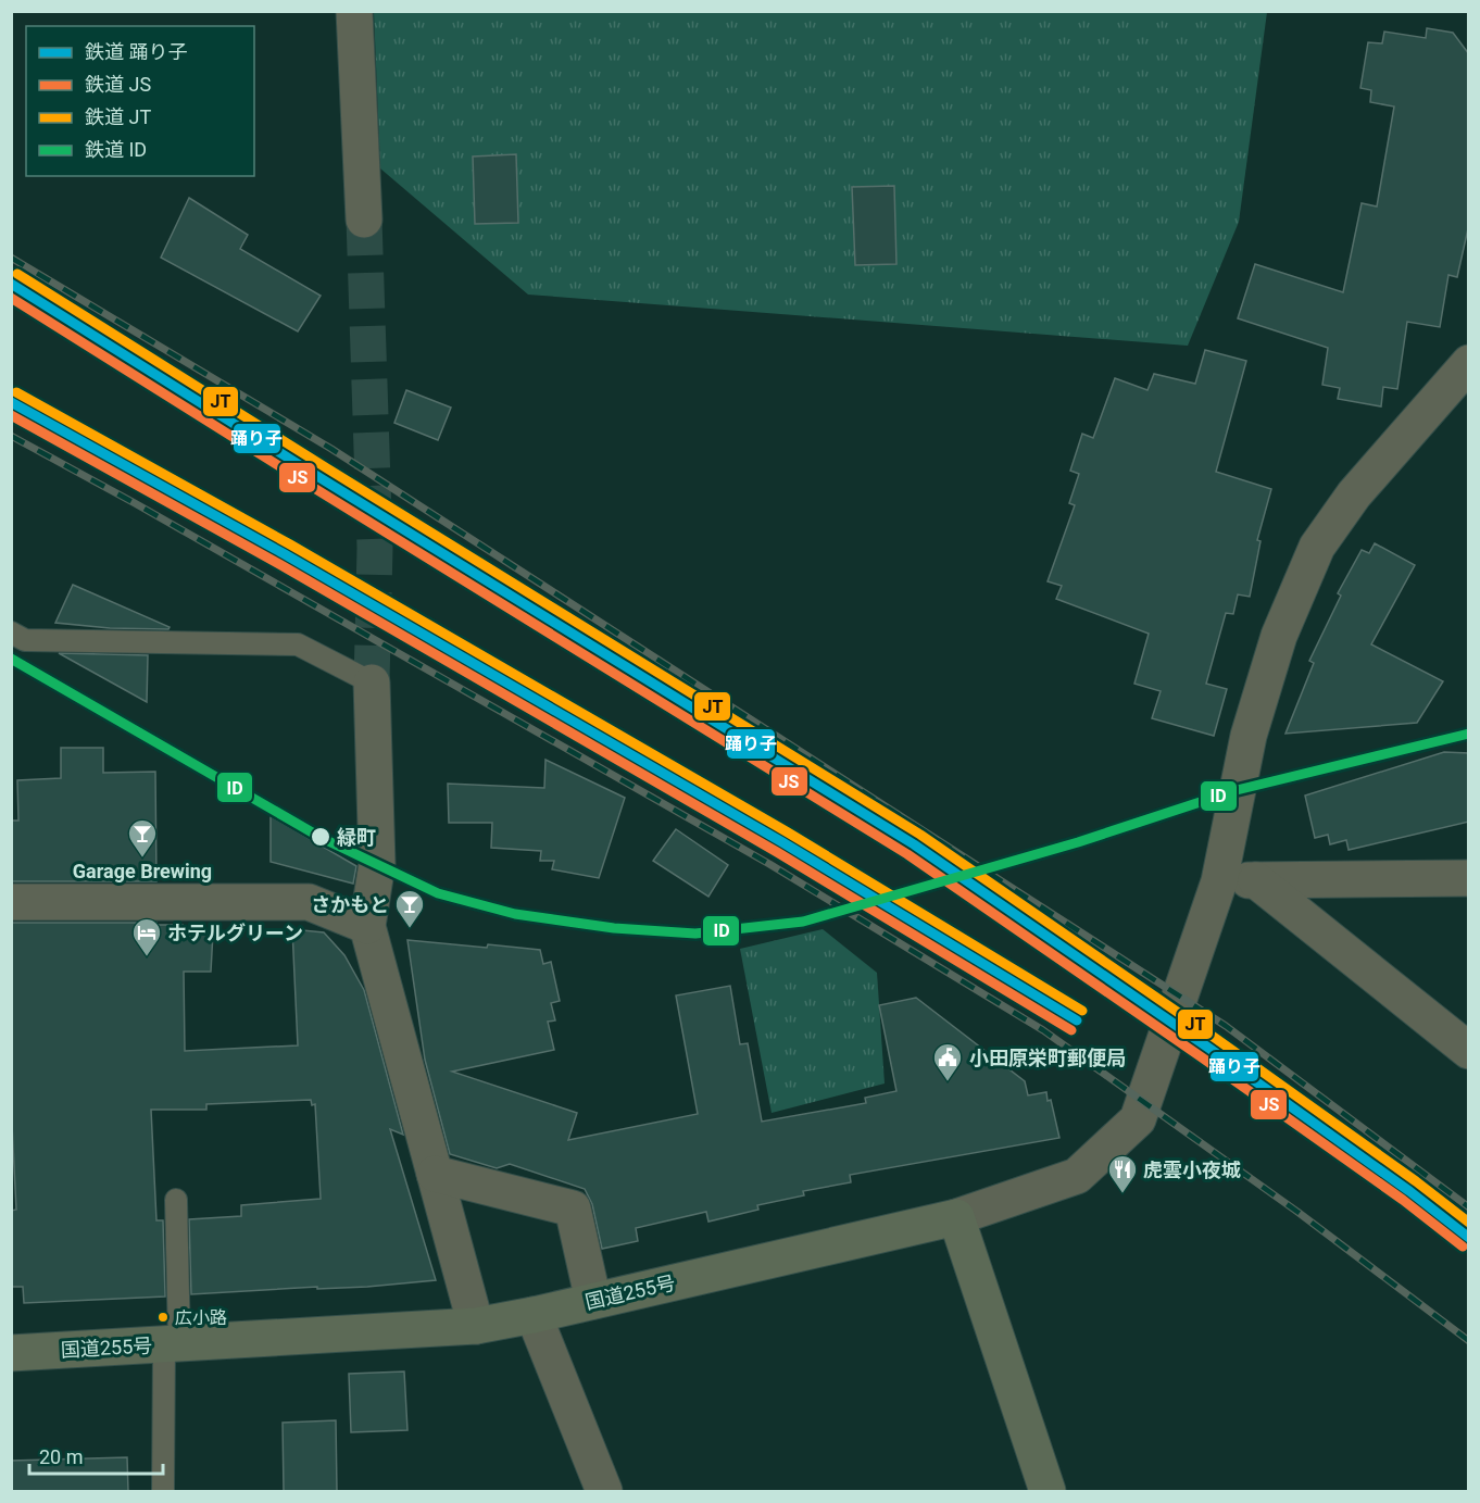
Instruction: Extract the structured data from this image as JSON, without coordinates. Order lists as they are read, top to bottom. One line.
{"streets":{"highway":["国道255号"]},"places":{"other":["緑町","広小路"],"bar":["Garage Brewing","さかもと"],"hotel":["ホテルグリーン"],"public building":["小田原栄町郵便局"],"restaurant":["虎雲小夜城"]},"lines":["rail line JT","rail line 踊り子","rail line JS","rail line ID"],"legend":["鉄道 踊り子","鉄道 JS","鉄道 JT","鉄道 ID"],"scale_bar":"20 m"}
